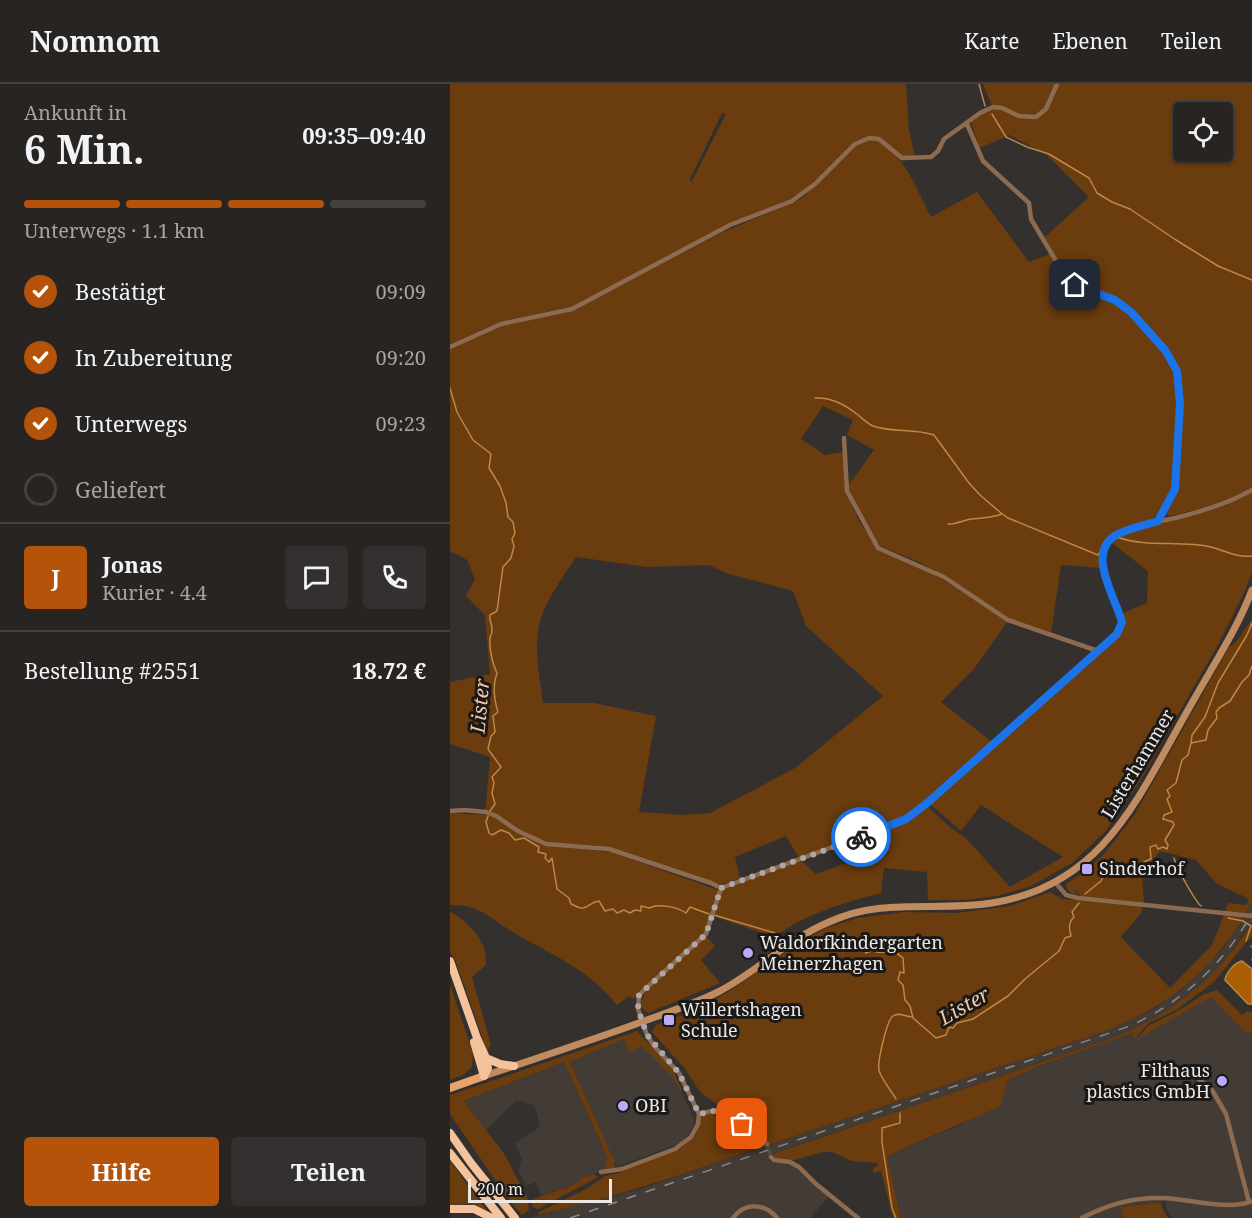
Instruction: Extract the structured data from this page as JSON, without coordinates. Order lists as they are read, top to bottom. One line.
{"streets":{"main road":["Listerhammer"]},"water":["Lister"],"places":{"transit":["Sinderhof","Willertshagen Schule"],"other":["Waldorfkindergarten Meinerzhagen","Filthaus plastics GmbH","OBI"]},"scale_bar":"200 m","page":{"header":"Nomnom","nav":["Karte","Ebenen","Teilen"],"heading":["6 Min.","Ankunft in","09:35–09:40"],"panel":["Jonas","Kurier · 4.4","Bestellung #2551","18.72 €"],"bar":"Unterwegs · 1.1 km","list":[["Bestätigt","09:09"],["In Zubereitung","09:20"],["Unterwegs","09:23"],"Geliefert"],"round":"J","buttons":["Hilfe","Teilen"],"scale":"200 m"}}
